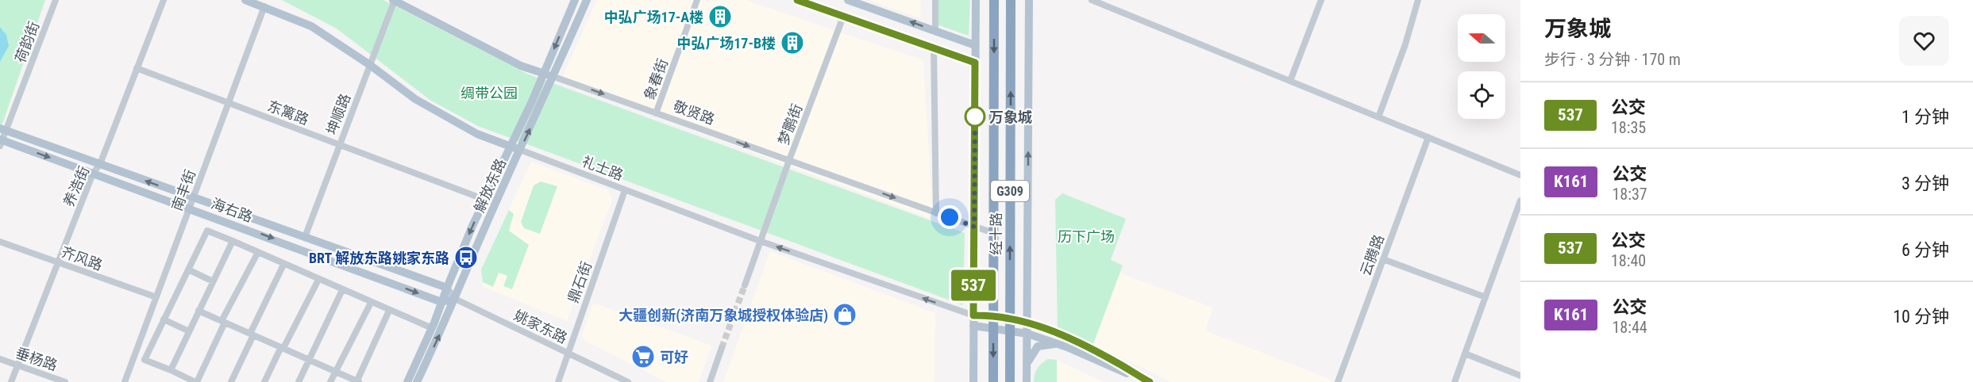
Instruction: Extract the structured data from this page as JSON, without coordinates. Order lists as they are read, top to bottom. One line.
{"streets":{"highway":["G309","经十路"],"main road":["敬贤路","礼士路","解放东路","海右路"],"street":["荷韵街","象春街","东篱路","坤顺路","梦鹏街","养浩街","南丰街","云腾路","齐风路","鼎石街","姚家东路","垂杨路"]},"crossings":[["荷韵街","海右路"],["象春街","敬贤路"],["东篱路","坤顺路"],["东篱路","解放东路"],["东篱路","养浩街"],["东篱路","南丰街"],["敬贤路","坤顺路"],["敬贤路","梦鹏街"],["敬贤路","解放东路"],["敬贤路","经十路"],["坤顺路","礼士路"],["坤顺路","海右路"],["梦鹏街","礼士路"],["礼士路","解放东路"],["礼士路","南丰街"],["礼士路","经十路"],["礼士路","鼎石街"],["解放东路","海右路"],["解放东路","姚家东路"],["养浩街","海右路"],["养浩街","齐风路"],["养浩街","垂杨路"],["南丰街","海右路"],["南丰街","齐风路"],["鼎石街","姚家东路"]],"one_way":["敬贤路"],"parks":["绸带公园","历下广场"],"places":{"building":["中弘广场17-A楼","中弘广场17-B楼"],"other":["万象城"],"bus stop":["BRT 解放东路姚家东路"],"shop":["大疆创新(济南万象城授权体验店)"],"supermarket":["可好"]},"lines":["bus line 537"],"north":"left","page":{"on_map":"537","heading":["万象城","步行 · 3 分钟 · 170 m"],"list":[{"mark":"537","name":"公交","note":"18:35","value":"1 分钟"},{"mark":"K161","name":"公交","note":"18:37","value":"3 分钟"},{"mark":"537","name":"公交","note":"18:40","value":"6 分钟"},{"mark":"K161","name":"公交","note":"18:44","value":"10 分钟"}]}}
